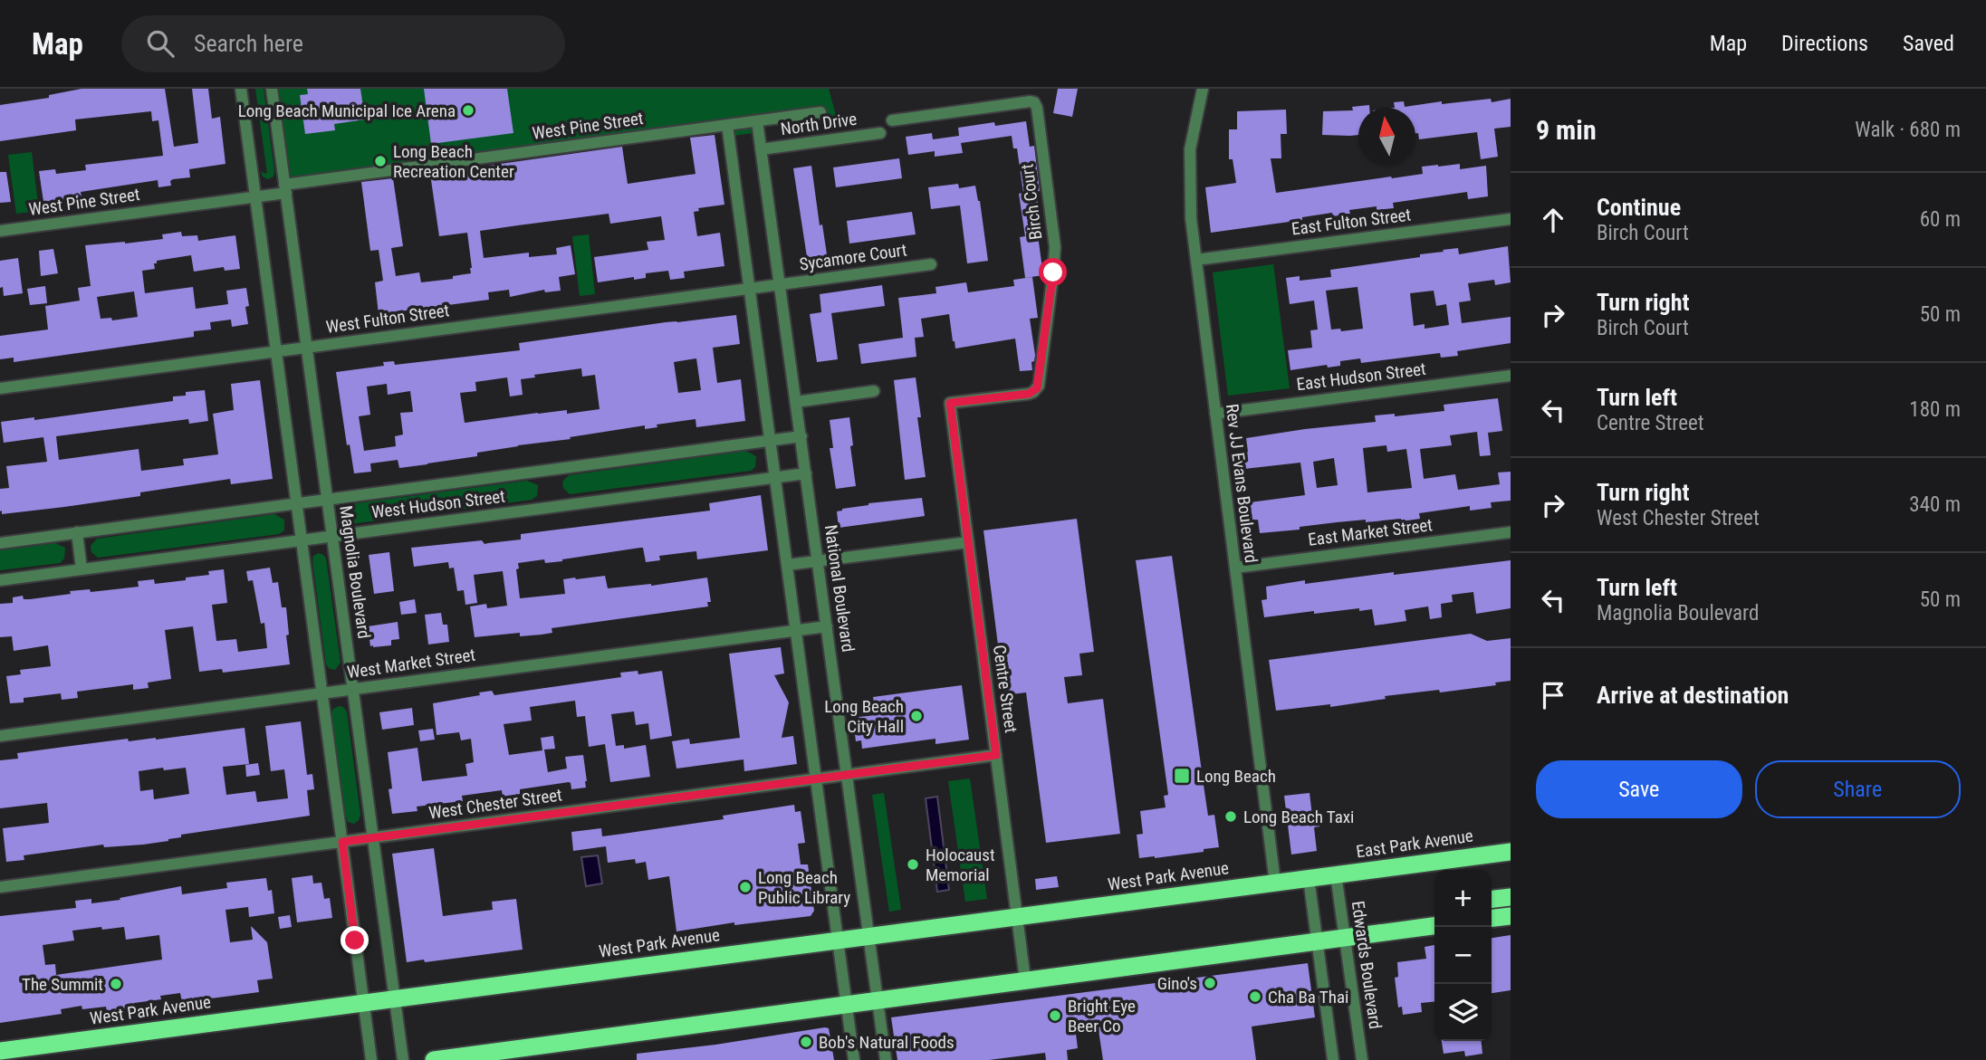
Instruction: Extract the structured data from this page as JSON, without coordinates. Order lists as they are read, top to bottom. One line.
{"streets":{"highway":["East Park Avenue","West Park Avenue"],"street":["North Drive","West Pine Street","Birch Court","East Fulton Street","Sycamore Court","West Fulton Street","East Hudson Street","Rev JJ Evans Boulevard","West Hudson Street","East Market Street","Magnolia Boulevard","National Boulevard","West Market Street","Centre Street","West Chester Street","Edwards Boulevard"]},"crossings":[["North Drive","National Boulevard"],["West Pine Street","Magnolia Boulevard"],["West Pine Street","National Boulevard"],["Birch Court","Centre Street"],["East Fulton Street","Rev JJ Evans Boulevard"],["Sycamore Court","West Fulton Street"],["Sycamore Court","National Boulevard"],["West Fulton Street","Magnolia Boulevard"],["West Fulton Street","National Boulevard"],["East Hudson Street","Rev JJ Evans Boulevard"],["Rev JJ Evans Boulevard","East Market Street"],["Rev JJ Evans Boulevard","West Park Avenue"],["West Hudson Street","Magnolia Boulevard"],["West Hudson Street","National Boulevard"],["Magnolia Boulevard","West Market Street"],["Magnolia Boulevard","West Chester Street"],["Magnolia Boulevard","West Park Avenue"],["National Boulevard","West Market Street"],["National Boulevard","West Chester Street"],["National Boulevard","West Park Avenue"],["Centre Street","West Chester Street"],["Centre Street","West Park Avenue"],["East Park Avenue","West Park Avenue"],["East Park Avenue","Edwards Boulevard"],["West Park Avenue","Edwards Boulevard"]],"places":{"other":["Long Beach Municipal Ice Arena","Long Beach Recreation Center","Long Beach City Hall","Long Beach Taxi","Holocaust Memorial","Long Beach Public Library","Gino's","The Summit","Cha Ba Thai","Bright Eye Beer Co","Bob's Natural Foods"],"transit":["Long Beach"]},"north":"top","page":{"header":"Map","search":"Search here","nav":["Map","Directions","Saved"],"heading":["9 min","Walk · 680 m"],"list":[["Continue","Birch Court","60 m"],["Turn right","Birch Court","50 m"],["Turn left","Centre Street","180 m"],["Turn right","West Chester Street","340 m"],["Turn left","Magnolia Boulevard","50 m"],"Arrive at destination"],"buttons":["Save","Share"],"map_buttons":["+","−"]}}
